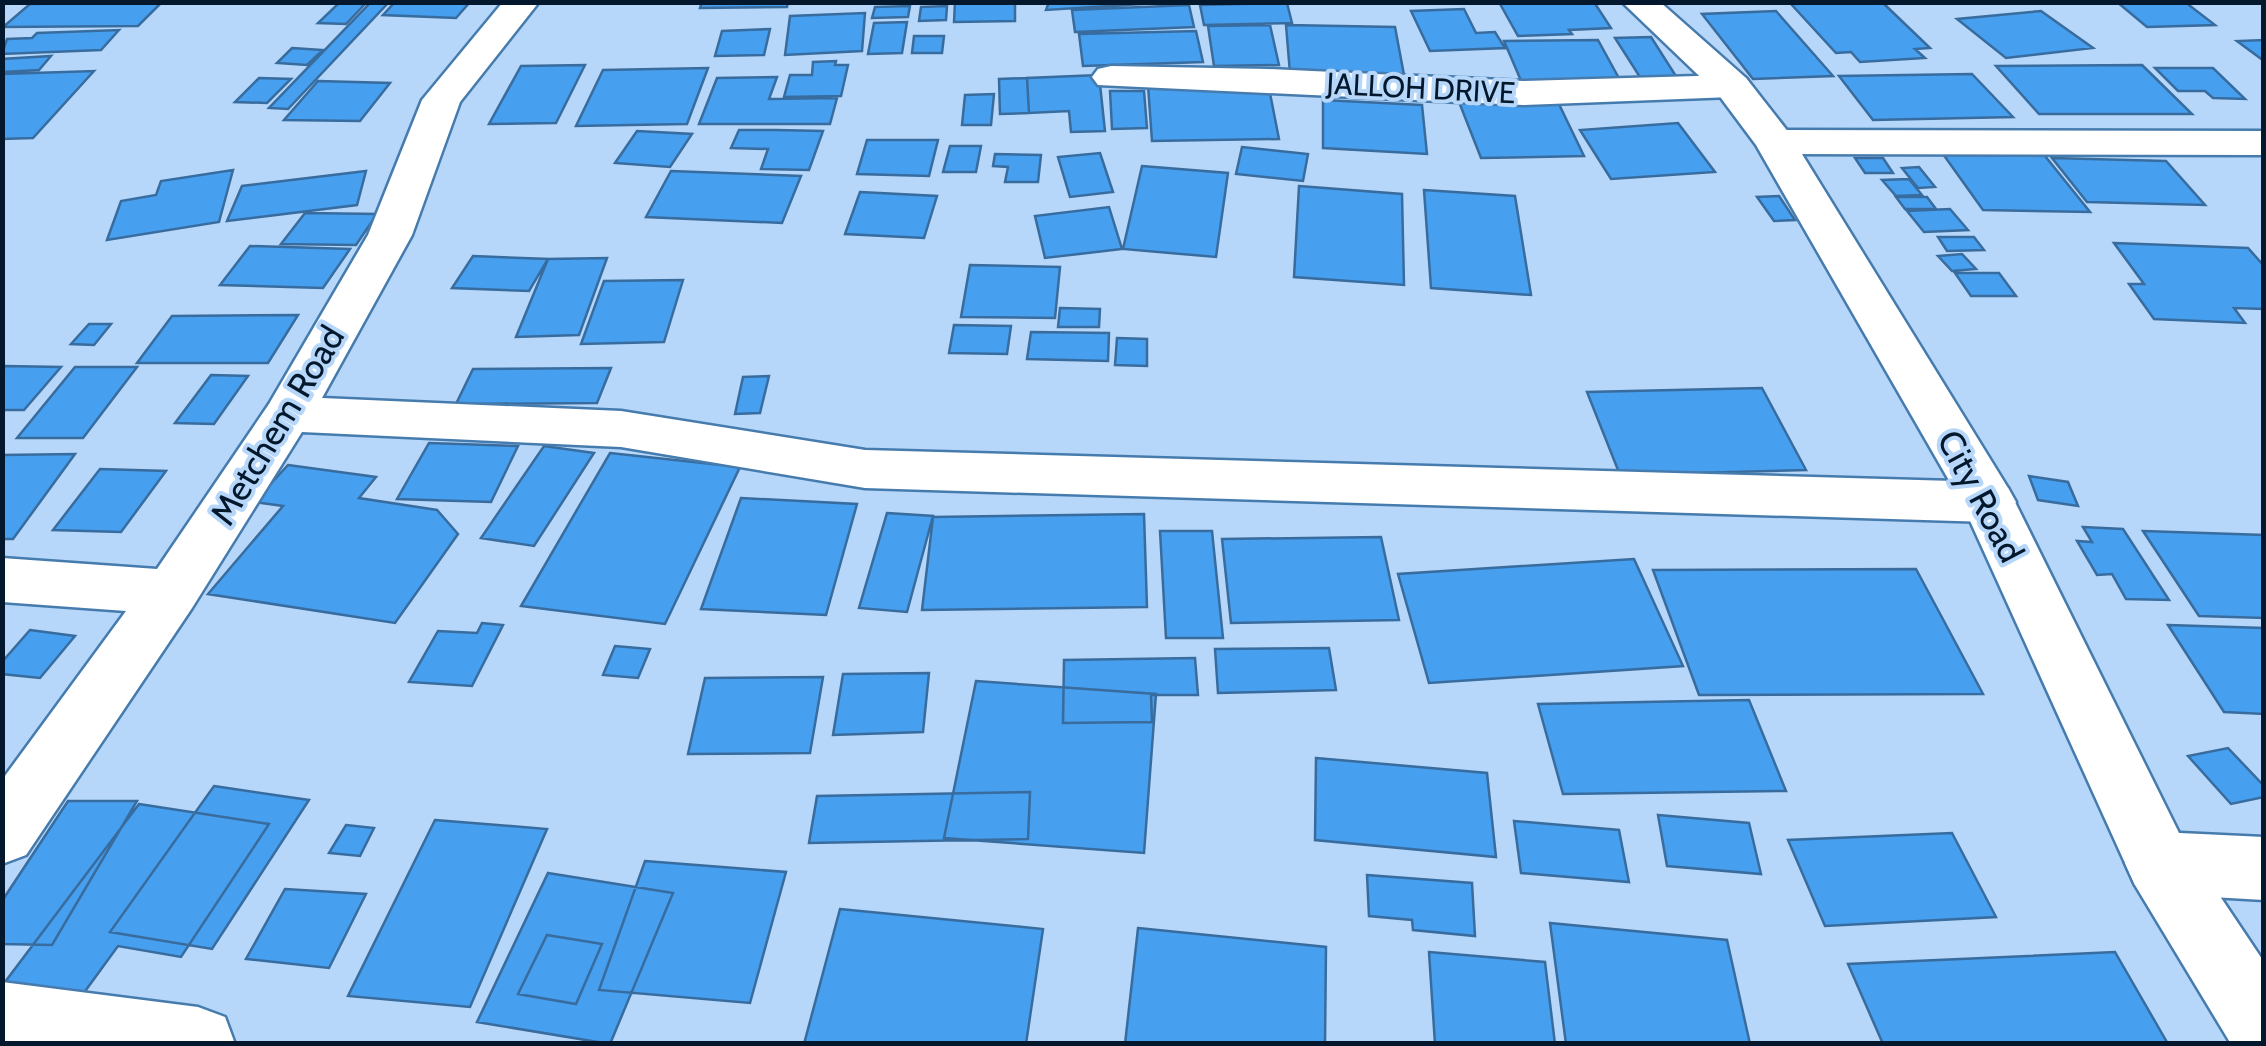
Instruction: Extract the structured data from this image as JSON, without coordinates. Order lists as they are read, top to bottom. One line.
{"streets":{"street":["JALLOH DRIVE","Metchem Road","City Road"]},"crossings":[["JALLOH DRIVE","City Road"]]}
